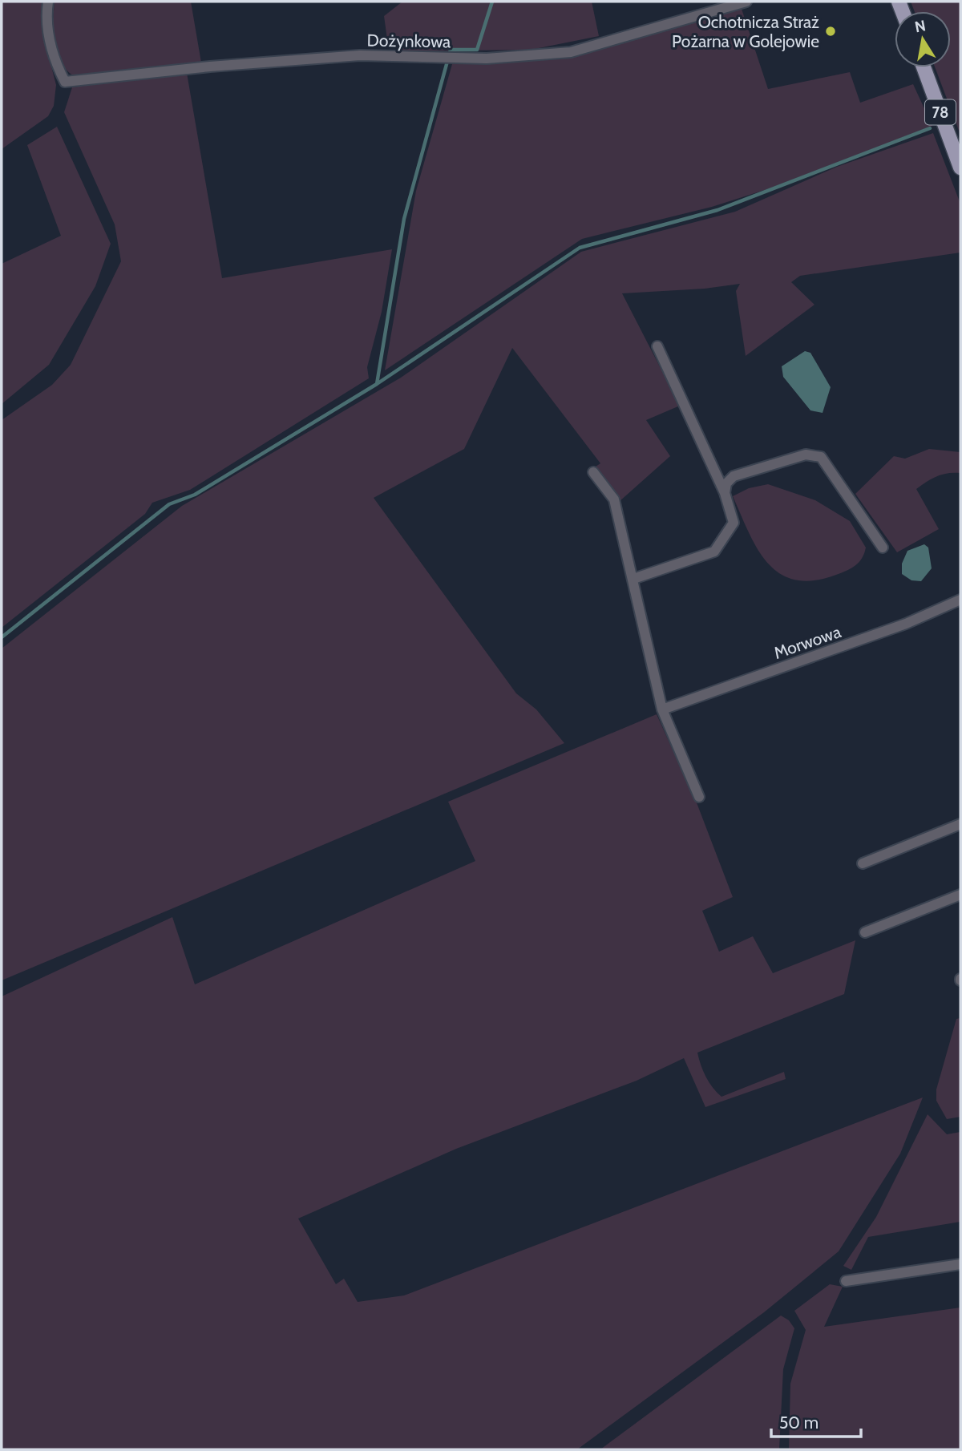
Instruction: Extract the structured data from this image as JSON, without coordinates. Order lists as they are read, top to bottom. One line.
{"streets":{"main road":["78"],"street":["Dożynkowa","Morwowa"]},"places":["Ochotnicza Straż Pożarna w Golejowie"],"scale_bar":"50 m","north":"top"}
